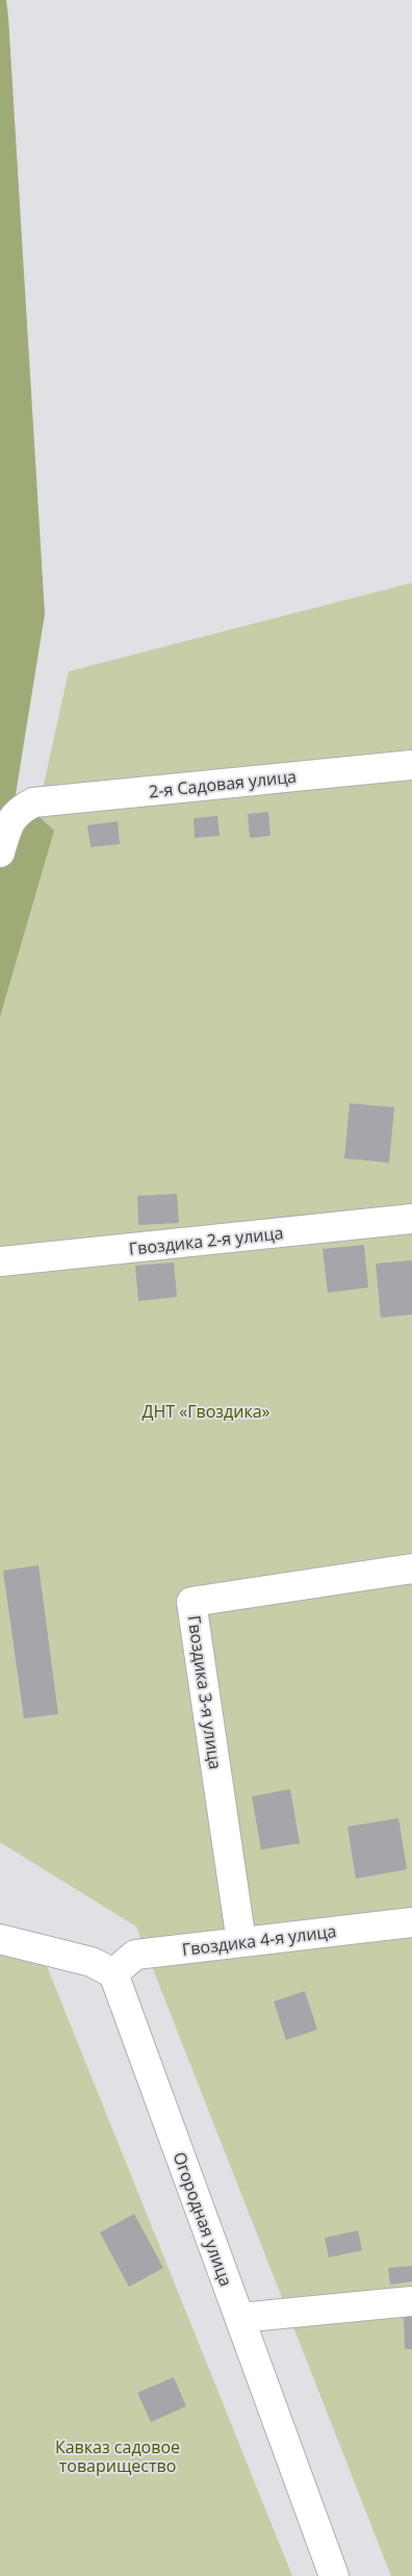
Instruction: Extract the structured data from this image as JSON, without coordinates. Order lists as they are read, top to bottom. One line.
{"streets":{"street":["2-я Садовая улица","Гвоздика 2-я улица","Гвоздика 3-я улица","Гвоздика 4-я улица","Огородная улица"]},"crossings":[["Гвоздика 3-я улица","Гвоздика 4-я улица"],["Гвоздика 4-я улица","Огородная улица"]],"parks":["ДНТ «Гвоздика»","Кавказ садовое товарищество"]}
